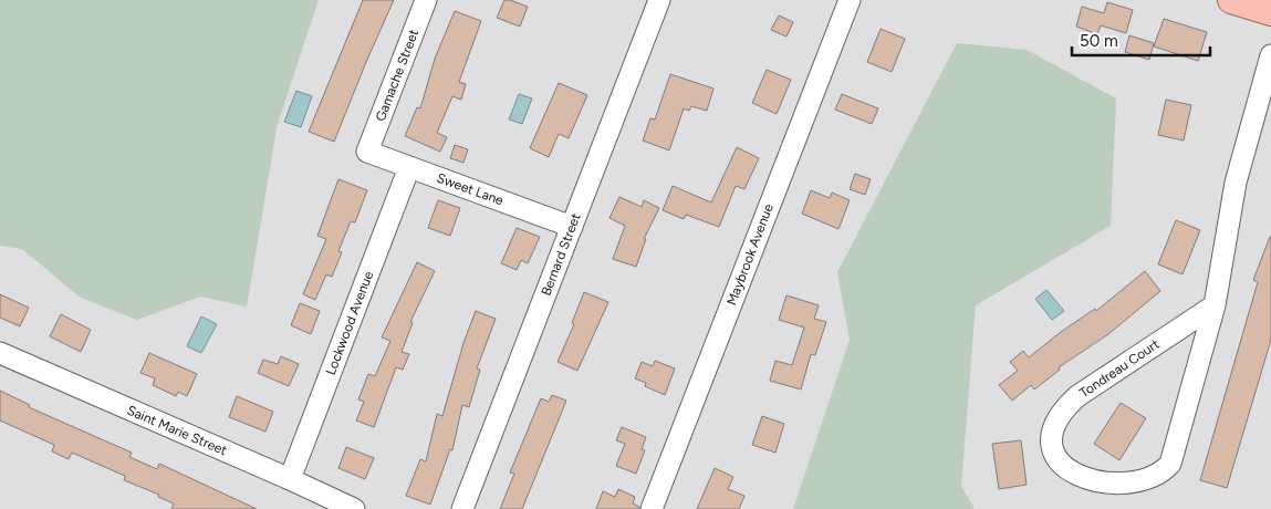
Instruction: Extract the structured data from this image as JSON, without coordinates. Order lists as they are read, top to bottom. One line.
{"streets":{"street":["Gamache Street","Sweet Lane","Bernard Street","Maybrook Avenue","Lockwood Avenue","Tondreau Court","Saint Marie Street"]},"crossings":[["Gamache Street","Sweet Lane"],["Sweet Lane","Bernard Street"],["Sweet Lane","Lockwood Avenue"],["Lockwood Avenue","Saint Marie Street"]],"scale_bar":"50 m"}
